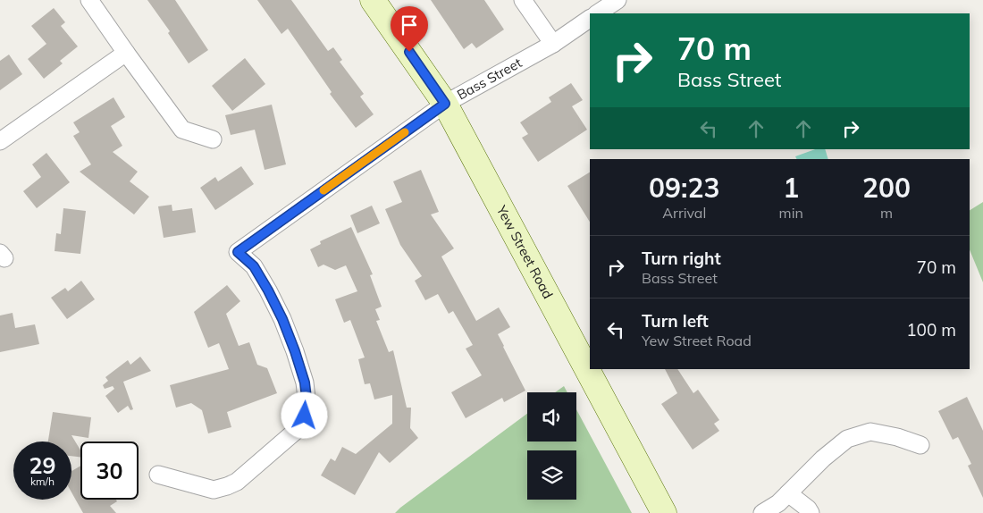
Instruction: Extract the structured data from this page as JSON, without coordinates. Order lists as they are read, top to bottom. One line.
{"streets":{"street":["Bass Street","Yew Street Road"]},"crossings":[["Bass Street","Yew Street Road"]],"page":{"turn":["70 m","Bass Street"],"eta":["09:23","Arrival","1","min","200","m"],"list":[{"name":"Turn right","note":"Bass Street","value":"70 m"},{"name":"Turn left","note":"Yew Street Road","value":"100 m"}],"speed":"29 km/h","limit":"30"}}
